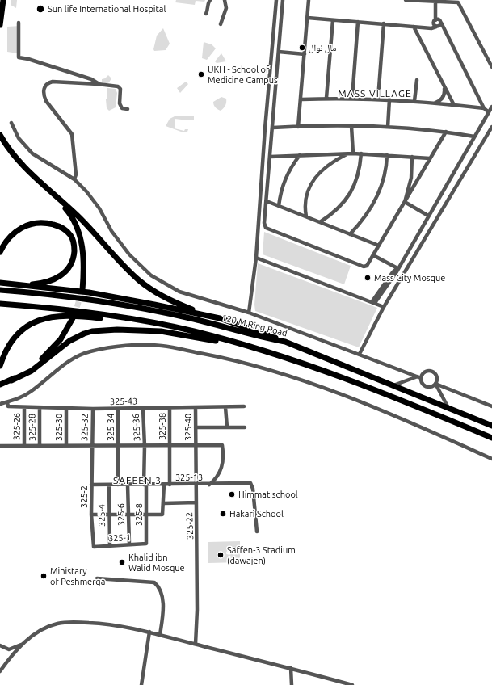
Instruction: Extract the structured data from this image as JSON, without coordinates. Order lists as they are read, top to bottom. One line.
{"streets":{"highway":["120 M Ring Road"],"street":["325-43","325-26","325-38","325-28","325-30","325-32","325-34","325-36","325-40","325-13","325-2","325-6","325-8","325-4","325-22","325-1"]},"crossings":[["325-43","325-26"],["325-43","325-38"],["325-43","325-28"],["325-43","325-30"],["325-43","325-32"],["325-43","325-34"],["325-43","325-36"],["325-43","325-40"],["325-38","325-13"],["325-32","325-2"],["325-34","325-13"],["325-36","325-13"],["325-36","325-8"],["325-40","325-22"],["325-13","325-2"],["325-13","325-6"],["325-13","325-8"],["325-13","325-4"],["325-13","325-22"],["325-2","325-1"],["325-6","325-1"],["325-8","325-1"],["325-4","325-1"]],"districts":["MASS VILLAGE","SAFEEN 3"],"places":["Sun life International Hospital","مال نوال","UKH - School of Medicine Campus","Mass City Mosque","Himmat school","Hakari School","Saffen-3 Stadium (dawajen)","Khalid ibn Walid Mosque","Ministary of Peshmerga"]}
